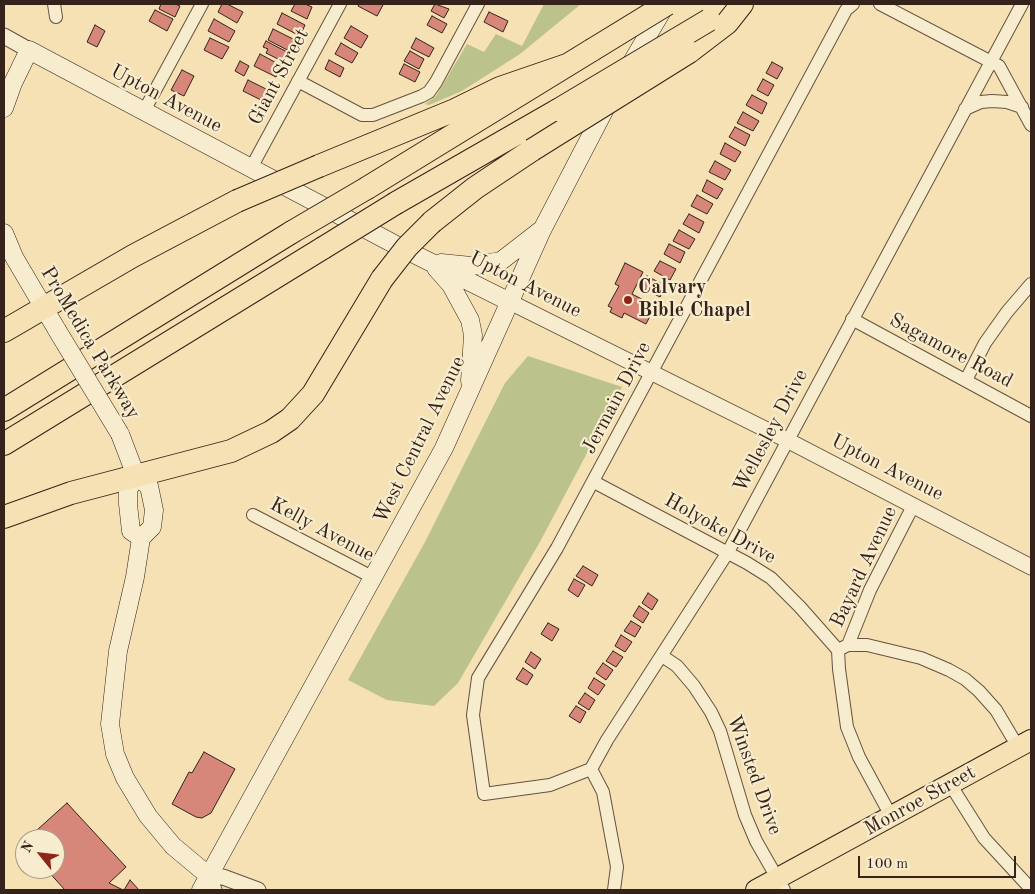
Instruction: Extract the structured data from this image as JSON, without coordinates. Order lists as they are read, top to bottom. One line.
{"streets":{"main road":["Upton Avenue","ProMedica Parkway","West Central Avenue","Monroe Street"],"street":["Giant Street","Sagamore Road","Jermain Drive","Wellesley Drive","Holyoke Drive","Kelly Avenue","Bayard Avenue","Winsted Drive"]},"crossings":[["Giant Street","Upton Avenue"],["Upton Avenue","Jermain Drive"],["Upton Avenue","Wellesley Drive"],["Upton Avenue","West Central Avenue"],["Upton Avenue","Bayard Avenue"],["ProMedica Parkway","West Central Avenue"],["Sagamore Road","Wellesley Drive"],["Jermain Drive","Wellesley Drive"],["Jermain Drive","Holyoke Drive"],["Wellesley Drive","Holyoke Drive"],["Wellesley Drive","Winsted Drive"],["West Central Avenue","Kelly Avenue"],["Holyoke Drive","Bayard Avenue"],["Winsted Drive","Monroe Street"]],"places":["Calvary Bible Chapel"],"scale_bar":"100 m","north":"top left"}
